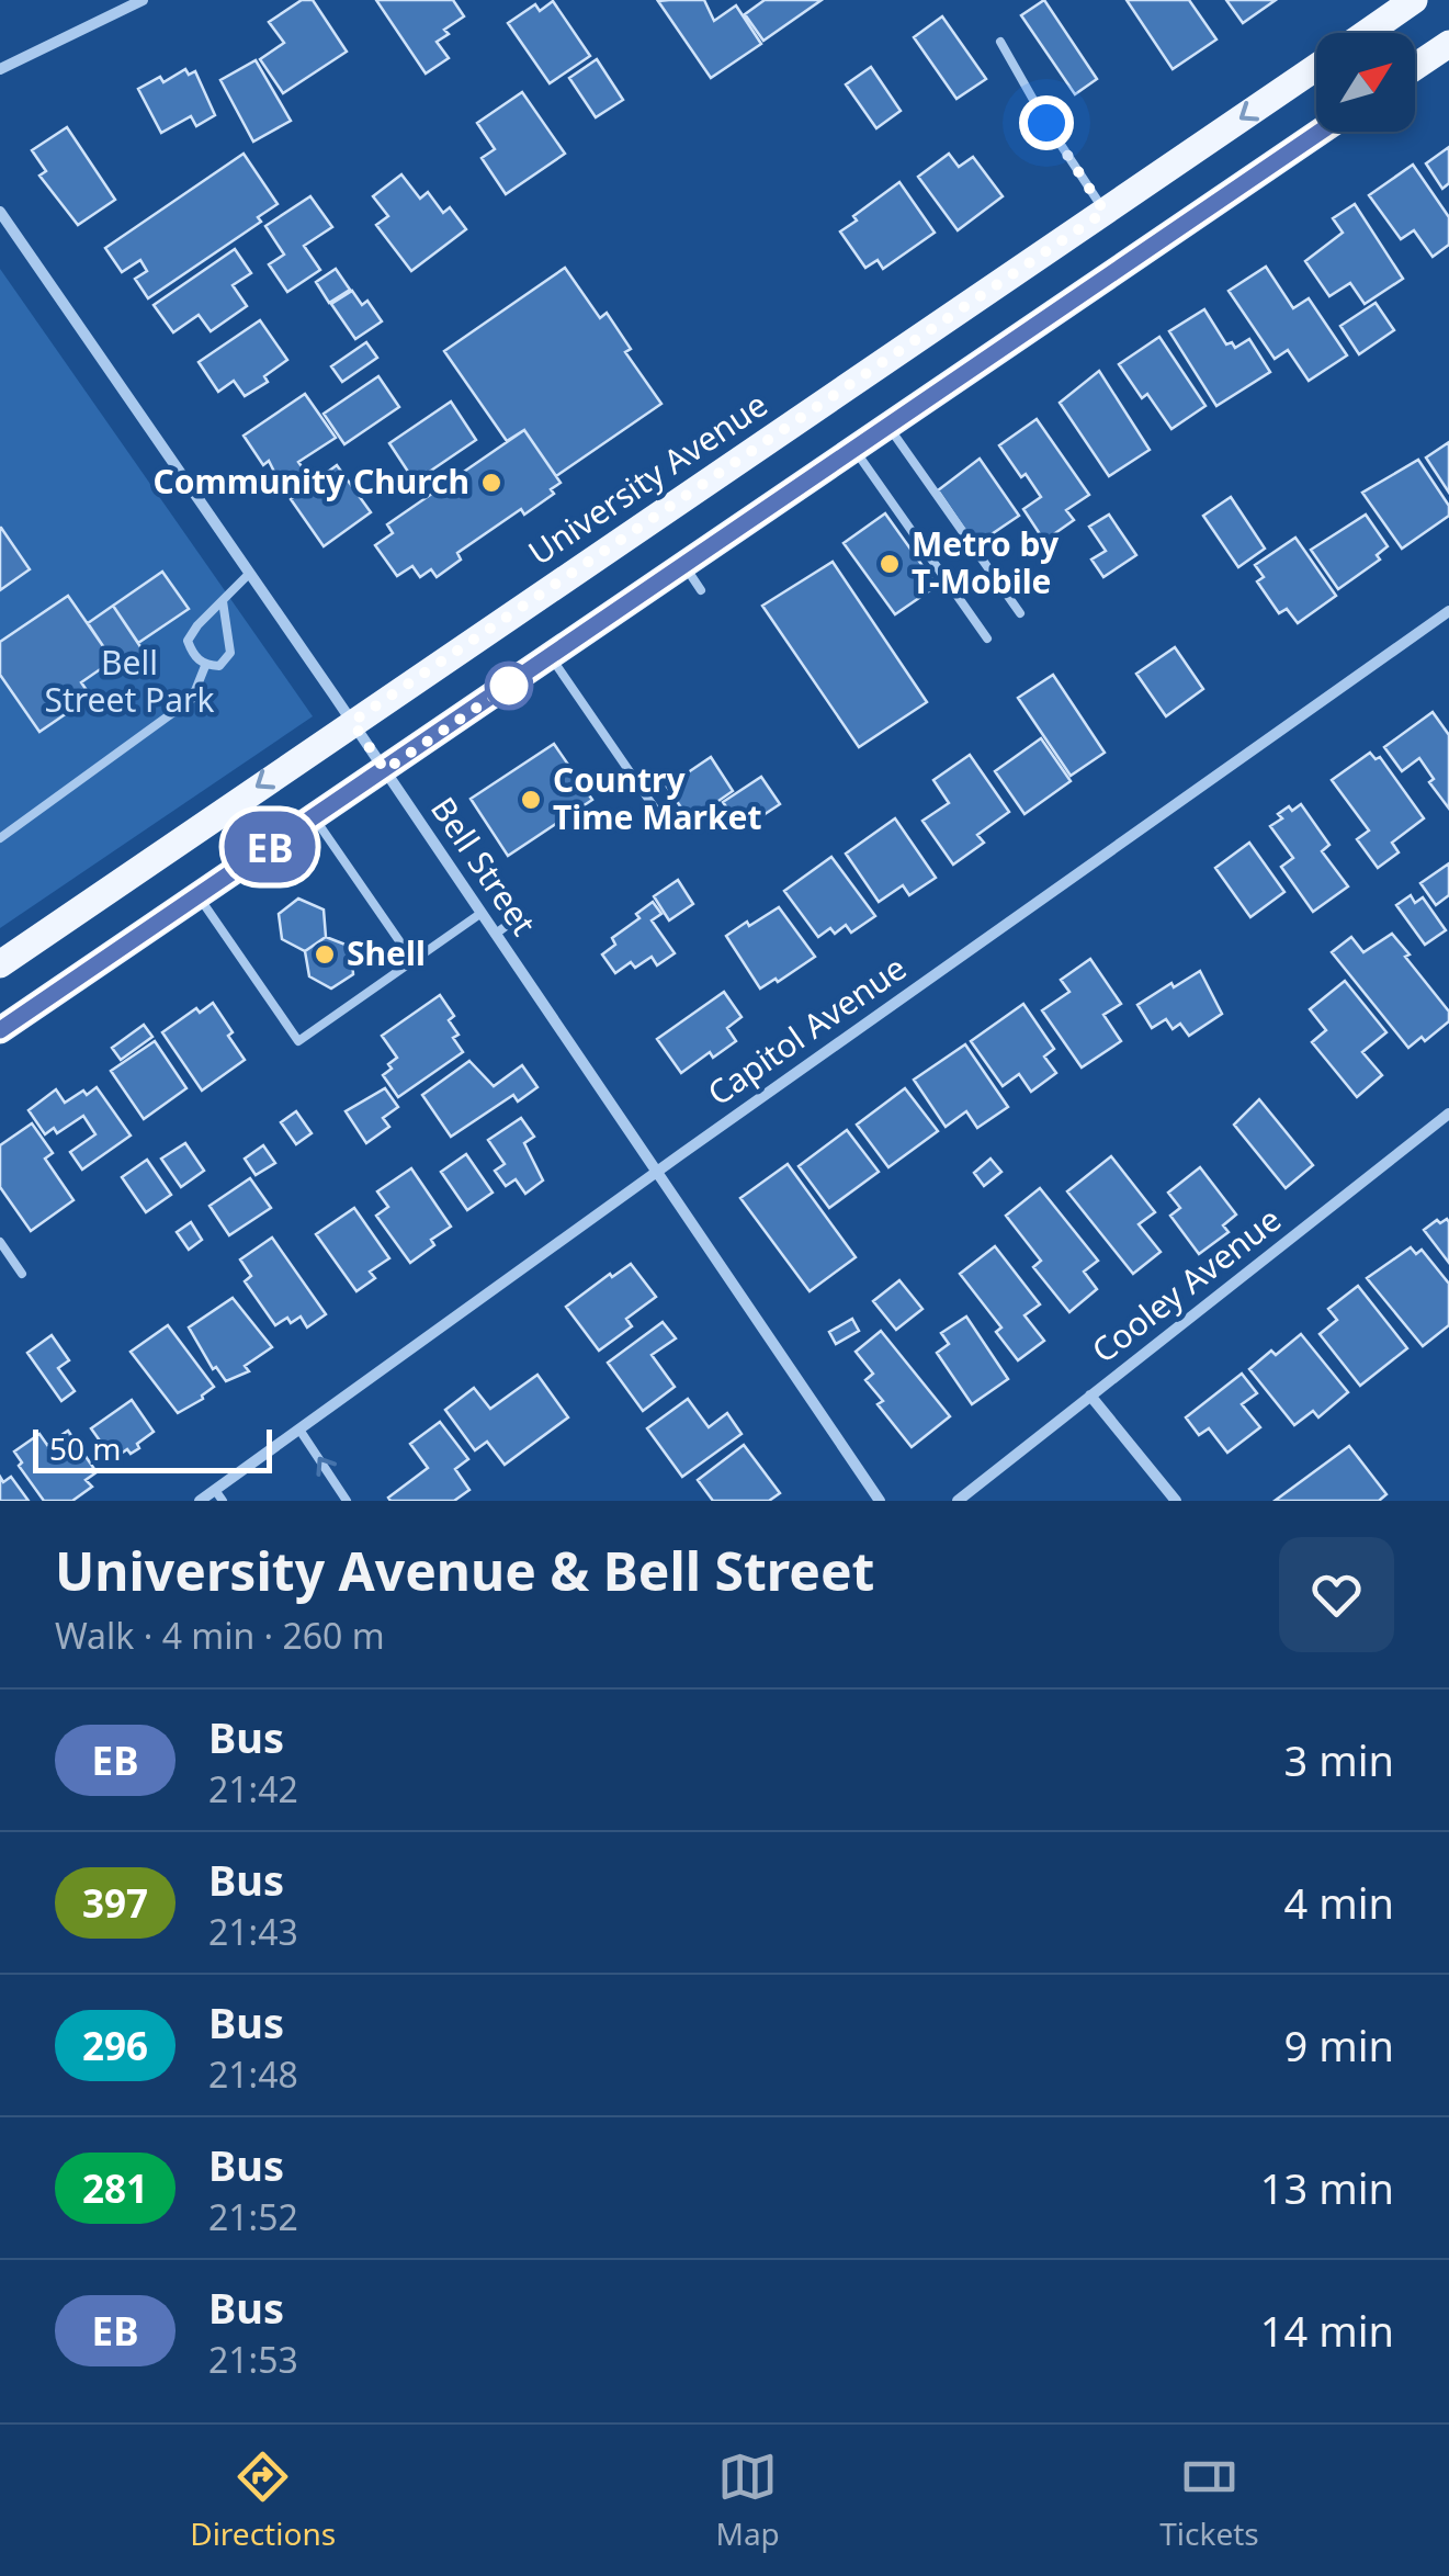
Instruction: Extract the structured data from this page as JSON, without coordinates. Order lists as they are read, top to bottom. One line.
{"streets":{"main road":["University Avenue"],"street":["Bell Street","Capitol Avenue","Cooley Avenue"]},"crossings":[["University Avenue","Bell Street"],["Bell Street","Capitol Avenue"]],"parks":["Bell Street Park"],"places":["Community Church","Metro by T-Mobile","Country Time Market","Shell"],"lines":["bus line EB"],"scale_bar":"50 m","north":"top right","page":{"on_map":"EB","scale":"50 m","heading":["University Avenue & Bell Street","Walk · 4 min · 260 m"],"list":[{"mark":"EB","name":"Bus","note":"21:42","value":"3 min"},{"mark":"397","name":"Bus","note":"21:43","value":"4 min"},{"mark":"296","name":"Bus","note":"21:48","value":"9 min"},{"mark":"281","name":"Bus","note":"21:52","value":"13 min"},{"mark":"EB","name":"Bus","note":"21:53","value":"14 min"}],"tabs":["Directions","Map","Tickets"]}}
